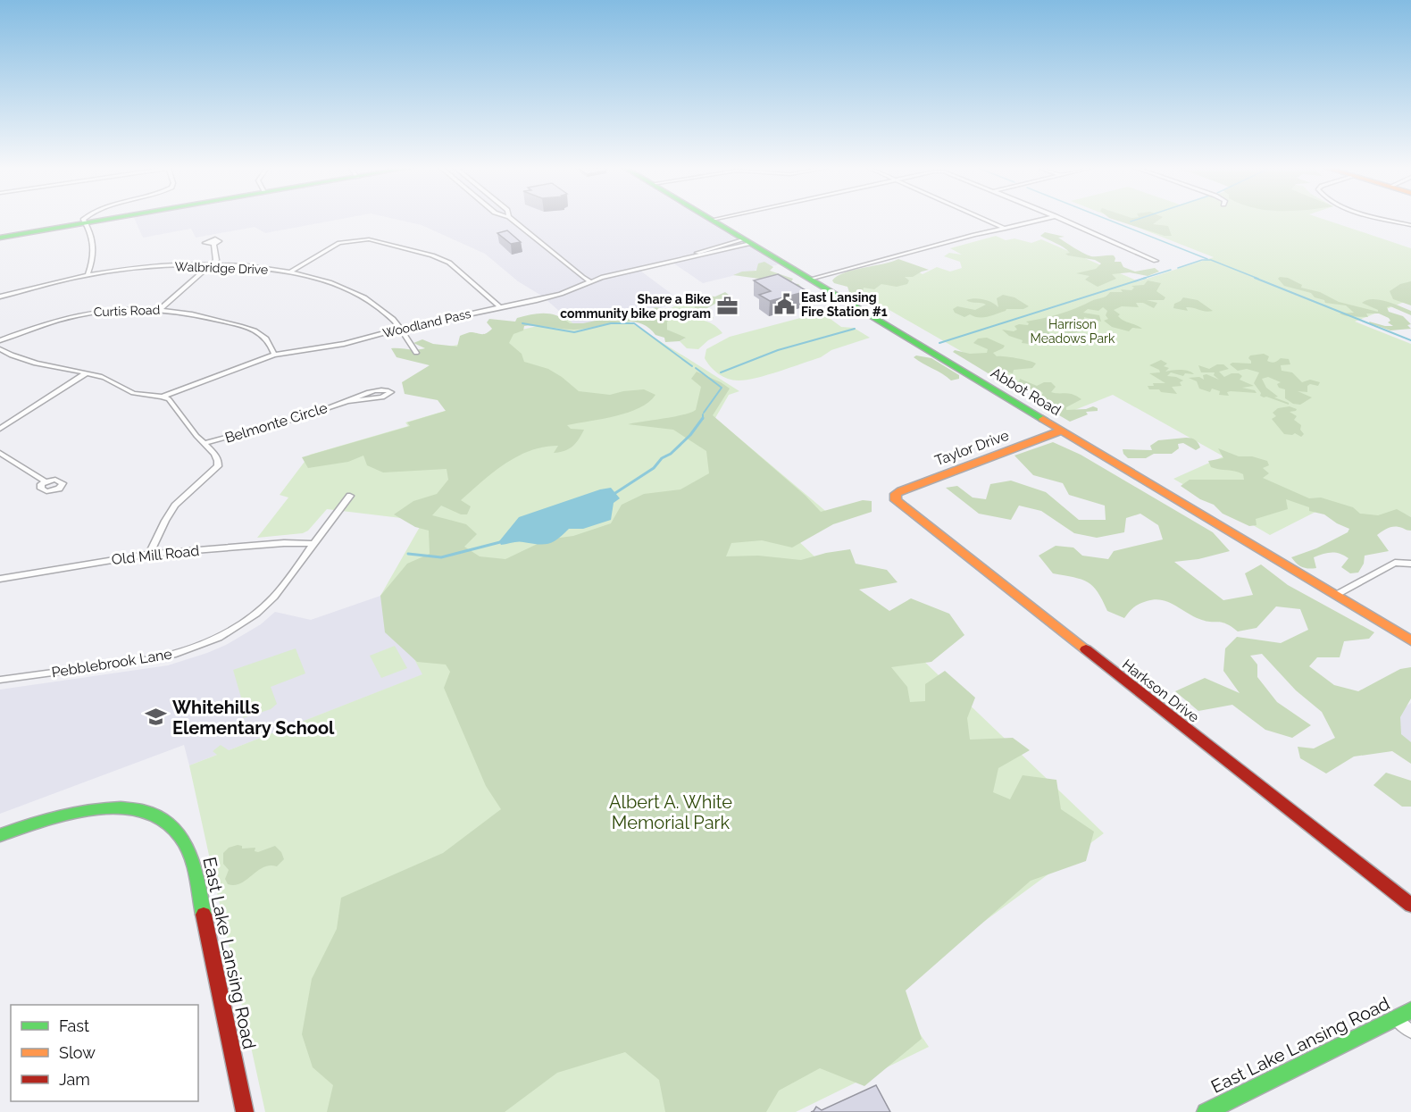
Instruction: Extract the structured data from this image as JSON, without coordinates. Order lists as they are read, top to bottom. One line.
{"streets":{"main road":["Abbot Road","Taylor Drive","Harkson Drive","East Lake Lansing Road"],"street":["Walbridge Drive","Curtis Road","Woodland Pass","Belmonte Circle","Old Mill Road","Pebblebrook Lane"]},"crossings":[["Walbridge Drive","Woodland Pass"],["Curtis Road","Woodland Pass"],["Woodland Pass","Abbot Road"],["Abbot Road","Taylor Drive"],["Taylor Drive","Harkson Drive"],["Old Mill Road","Pebblebrook Lane"]],"parks":["Harrison Meadows Park","Albert A. White Memorial Park"],"places":{"public building":["East Lansing Fire Station #1"],"office":["Share a Bike community bike program"],"school or university":["Whitehills Elementary School"]},"legend":["Fast","Slow","Jam"]}
